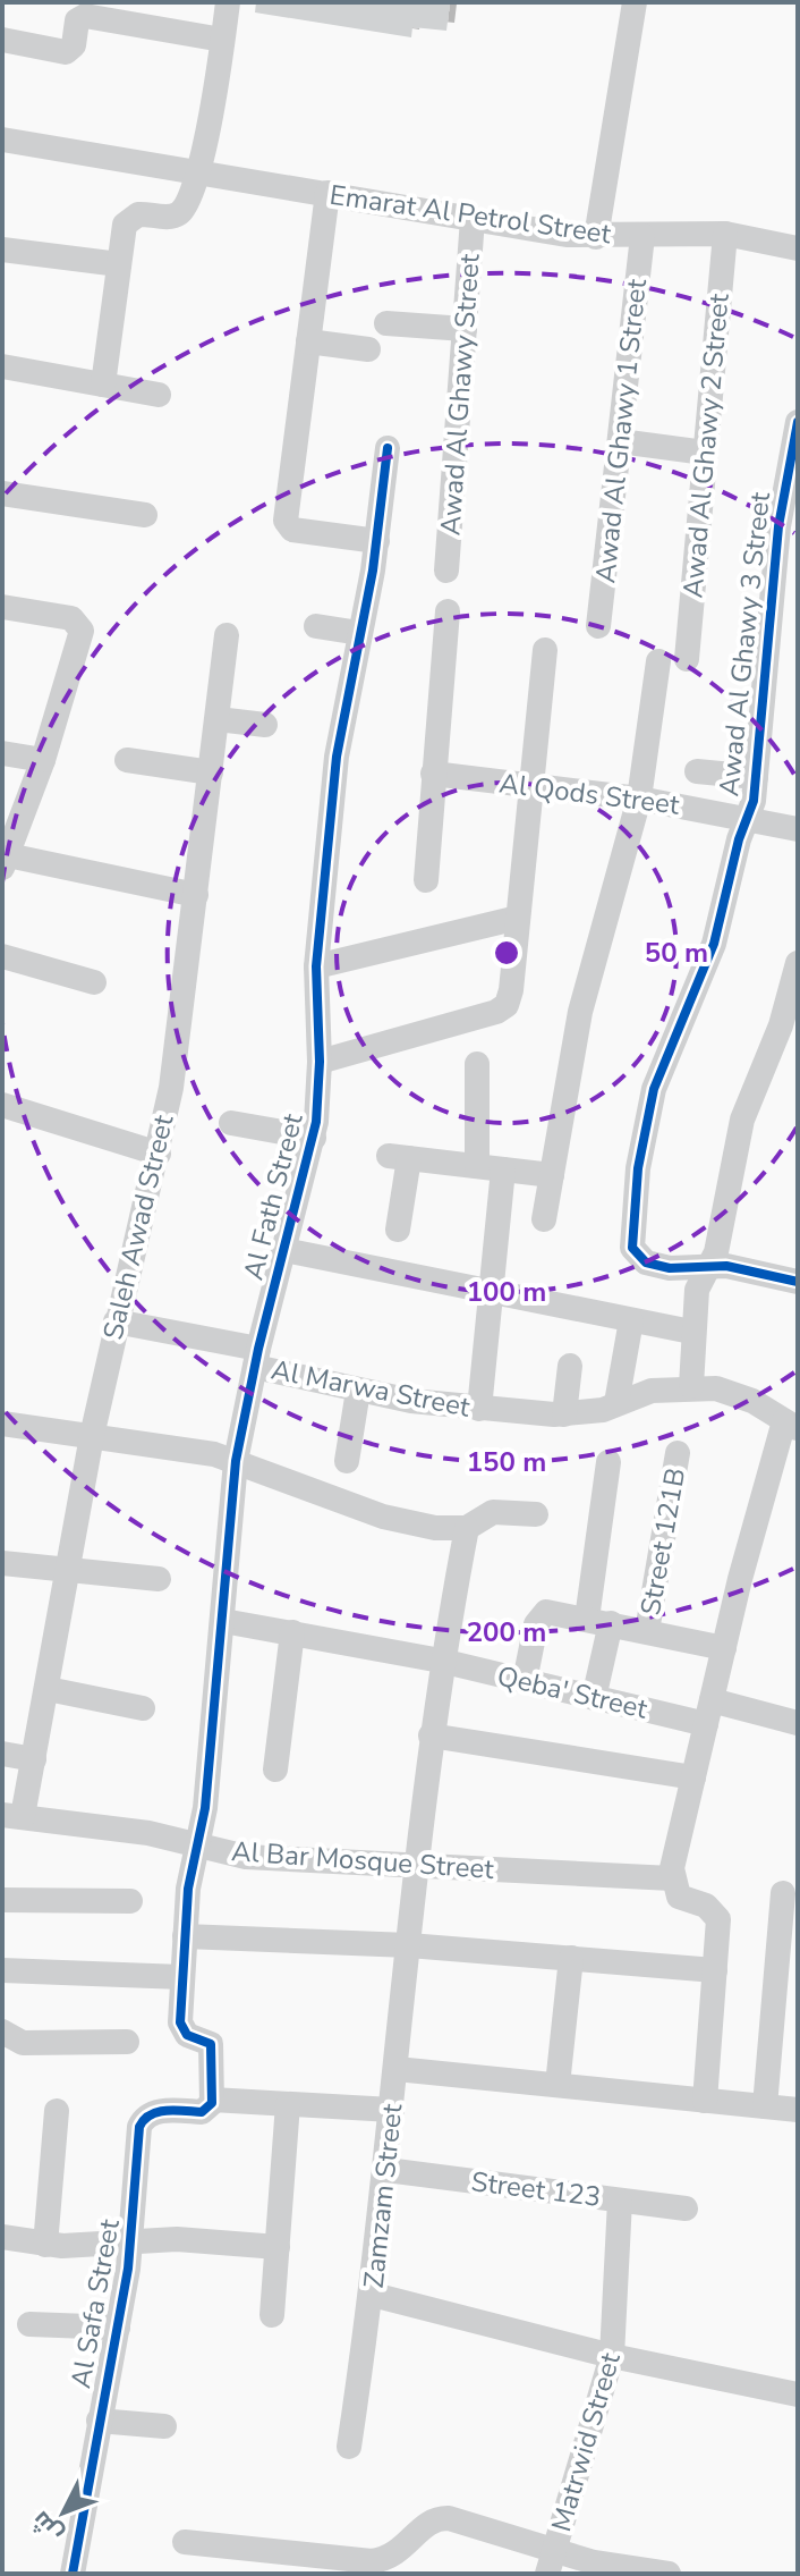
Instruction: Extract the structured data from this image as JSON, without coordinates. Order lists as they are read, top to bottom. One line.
{"streets":{"street":["Emarat Al Petrol Street","Awad Al Ghawy Street","Awad Al Ghawy 1 Street","Awad Al Ghawy 2 Street","Awad Al Ghawy 3 Street","Al Qods Street","Al Fath Street","Saleh Awad Street","Al Marwa Street","Street 121B","Qeba' Street","Al Bar Mosque Street","Street 123","Zamzam Street","Al Safa Street","Matrwid Street"]},"crossings":[["Emarat Al Petrol Street","Awad Al Ghawy Street"],["Emarat Al Petrol Street","Awad Al Ghawy 1 Street"],["Emarat Al Petrol Street","Awad Al Ghawy 2 Street"],["Awad Al Ghawy 3 Street","Al Qods Street"],["Al Fath Street","Al Marwa Street"],["Al Fath Street","Qeba' Street"],["Al Fath Street","Al Bar Mosque Street"],["Al Fath Street","Al Safa Street"],["Saleh Awad Street","Al Marwa Street"],["Saleh Awad Street","Al Bar Mosque Street"],["Qeba' Street","Zamzam Street"],["Al Bar Mosque Street","Zamzam Street"],["Street 123","Zamzam Street"],["Street 123","Matrwid Street"]],"north":"bottom left","rings":["50 m","100 m","150 m","200 m"]}
